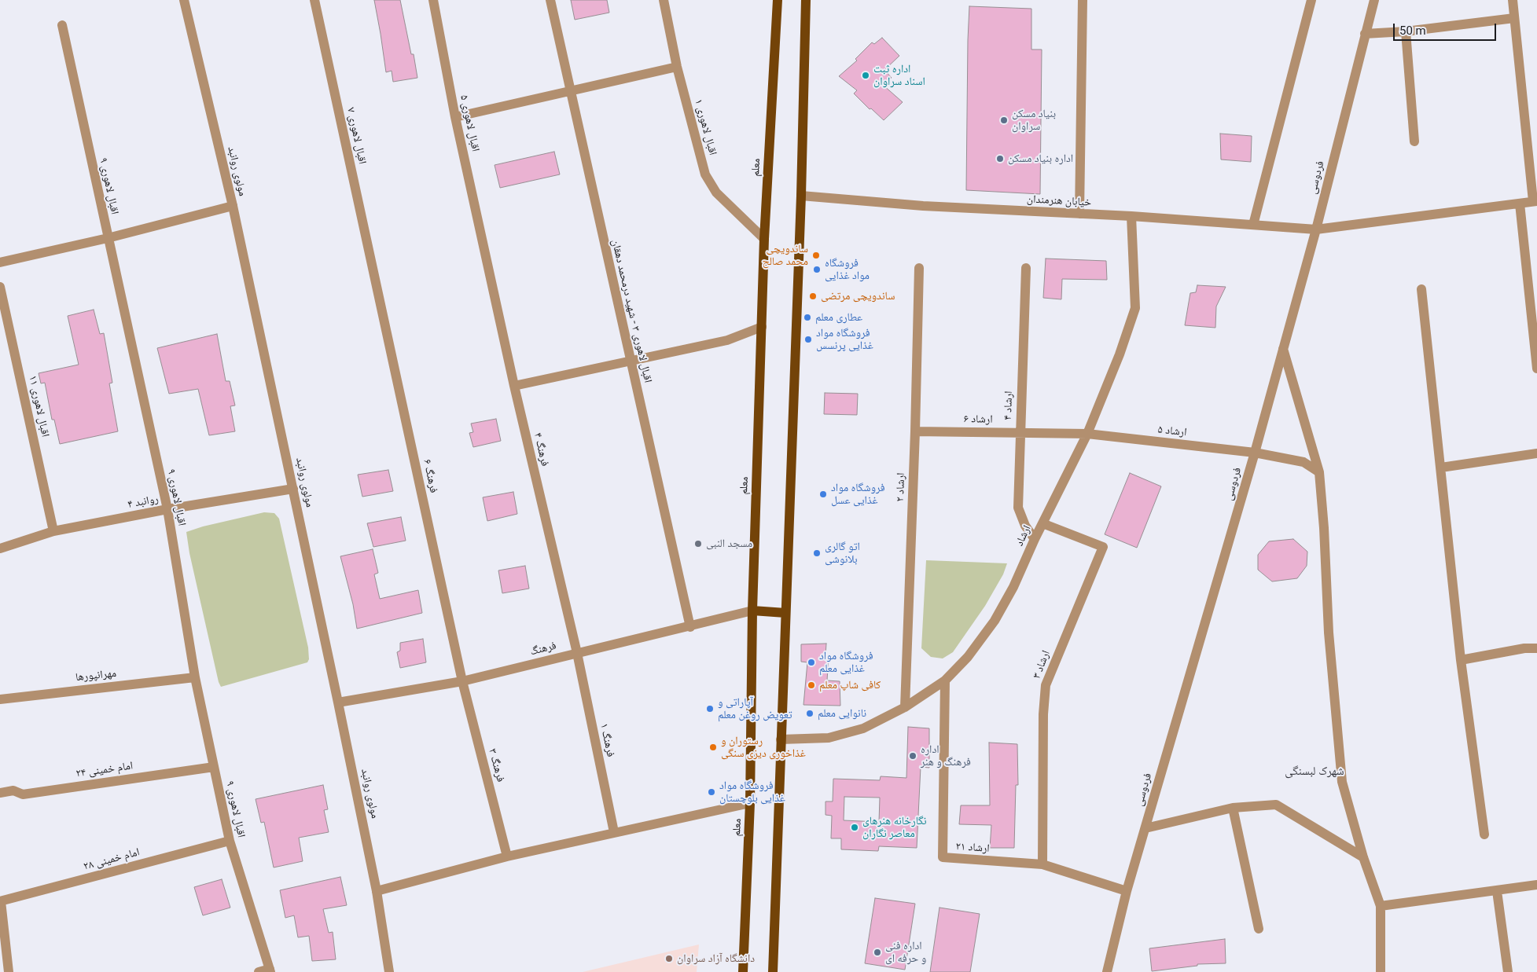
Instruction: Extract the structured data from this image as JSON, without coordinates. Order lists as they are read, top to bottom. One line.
{"streets":{"main road":["معلم"],"street":["اقبال لاهوری ۵","اقبال لاهوری ۱","اقبال لاهوری ۷","مولوی روانبد","فردوسی","اقبال لاهوری ۹","خیابان هنرمندان","اقبال لاهوری ۳ - شهید درمحمد دهقان","ارشاد ۴","اقبال لاهوری ۱۱","ارشاد ۶","ارشاد ۵","فرهنگ ۴","فرهنگ ۶","ارشاد ۲","روانبد ۴","ارشاد","فرهنگ","ارشاد ۳","مهرانپورها","فرهنگ ۱","فرهنگ ۳","امام خمینی ۲۴","ارشاد ۲۱","امام خمینی ۲۸"]},"crossings":[["اقبال لاهوری ۵","فرهنگ ۴"],["اقبال لاهوری ۱","معلم"],["اقبال لاهوری ۷","فرهنگ ۶"],["معلم","فرهنگ"],["مولوی روانبد","روانبد ۴"],["مولوی روانبد","فرهنگ"],["فردوسی","خیابان هنرمندان"],["فردوسی","ارشاد ۵"],["فردوسی","ارشاد ۲۱"],["اقبال لاهوری ۹","روانبد ۴"],["اقبال لاهوری ۹","مهرانپورها"],["اقبال لاهوری ۹","امام خمینی ۲۴"],["اقبال لاهوری ۹","امام خمینی ۲۸"],["خیابان هنرمندان","ارشاد"],["اقبال لاهوری ۳ - شهید درمحمد دهقان","فرهنگ"],["ارشاد ۴","ارشاد ۶"],["ارشاد ۴","ارشاد"],["اقبال لاهوری ۱۱","روانبد ۴"],["ارشاد ۶","ارشاد ۵"],["ارشاد ۶","ارشاد ۲"],["ارشاد ۶","ارشاد"],["ارشاد ۵","ارشاد"],["فرهنگ ۴","فرهنگ"],["فرهنگ ۴","فرهنگ ۱"],["فرهنگ ۶","فرهنگ"],["فرهنگ ۶","فرهنگ ۳"],["ارشاد ۲","ارشاد"],["ارشاد","ارشاد ۳"],["ارشاد","ارشاد ۲۱"],["فرهنگ","فرهنگ ۱"],["فرهنگ","فرهنگ ۳"],["ارشاد ۳","ارشاد ۲۱"]],"districts":["شهرک لبسنگی"],"places":["اداره ثبت اسناد سراوان","بنیاد مسکن سراوان","اداره بنیاد مسکن","ساندویچی محمد صالح","فروشگاه مواد غذایی","ساندویچی مرتضی","عطاری معلم","فروشگاه مواد غذایی پرنسس","فروشگاه مواد غذایی عسل","مسجد النبی","اتو گالری بلانوشی","فروشگاه مواد غذایی معلم","کافی شاپ معلم","آپاراتی و تعویض روغن معلم","نانوایی معلم","رستوران و غذاخوری دیزی سنگی","اداره فرهنگ و هنر","فروشگاه مواد غذایی بلوچستان","نگارخانه هنرهای معاصر نگاران","اداره فنی و حرفه ای","دانشگاه آزاد سراوان"],"scale_bar":"50 m"}
